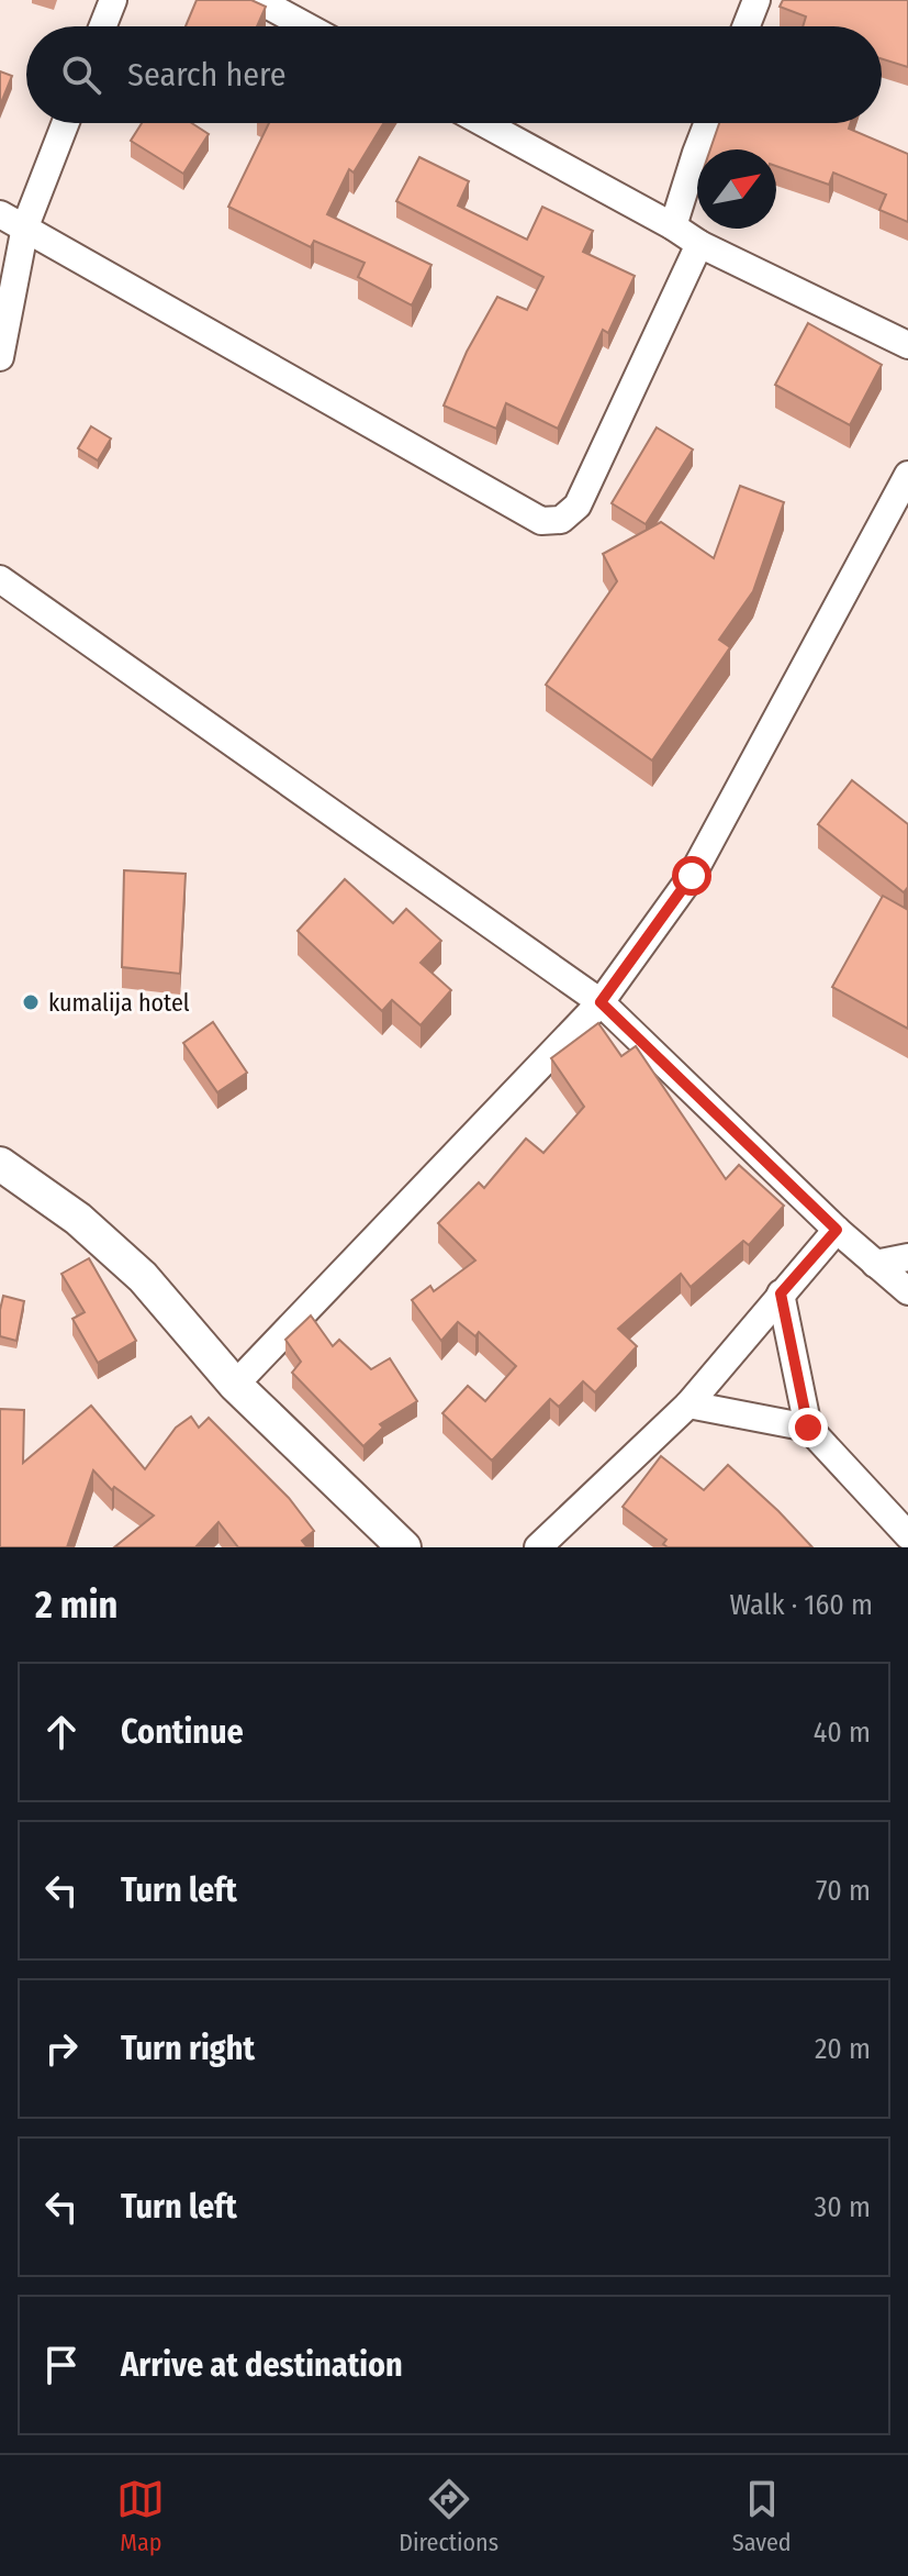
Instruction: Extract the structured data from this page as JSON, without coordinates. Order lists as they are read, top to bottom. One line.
{"places":["kumalija hotel"],"north":"top right","page":{"search":"Search here","heading":["2 min","Walk · 160 m"],"list":[["Continue","40 m"],["Turn left","70 m"],["Turn right","20 m"],["Turn left","30 m"],"Arrive at destination"],"nav":["Map","Directions","Saved"]}}
